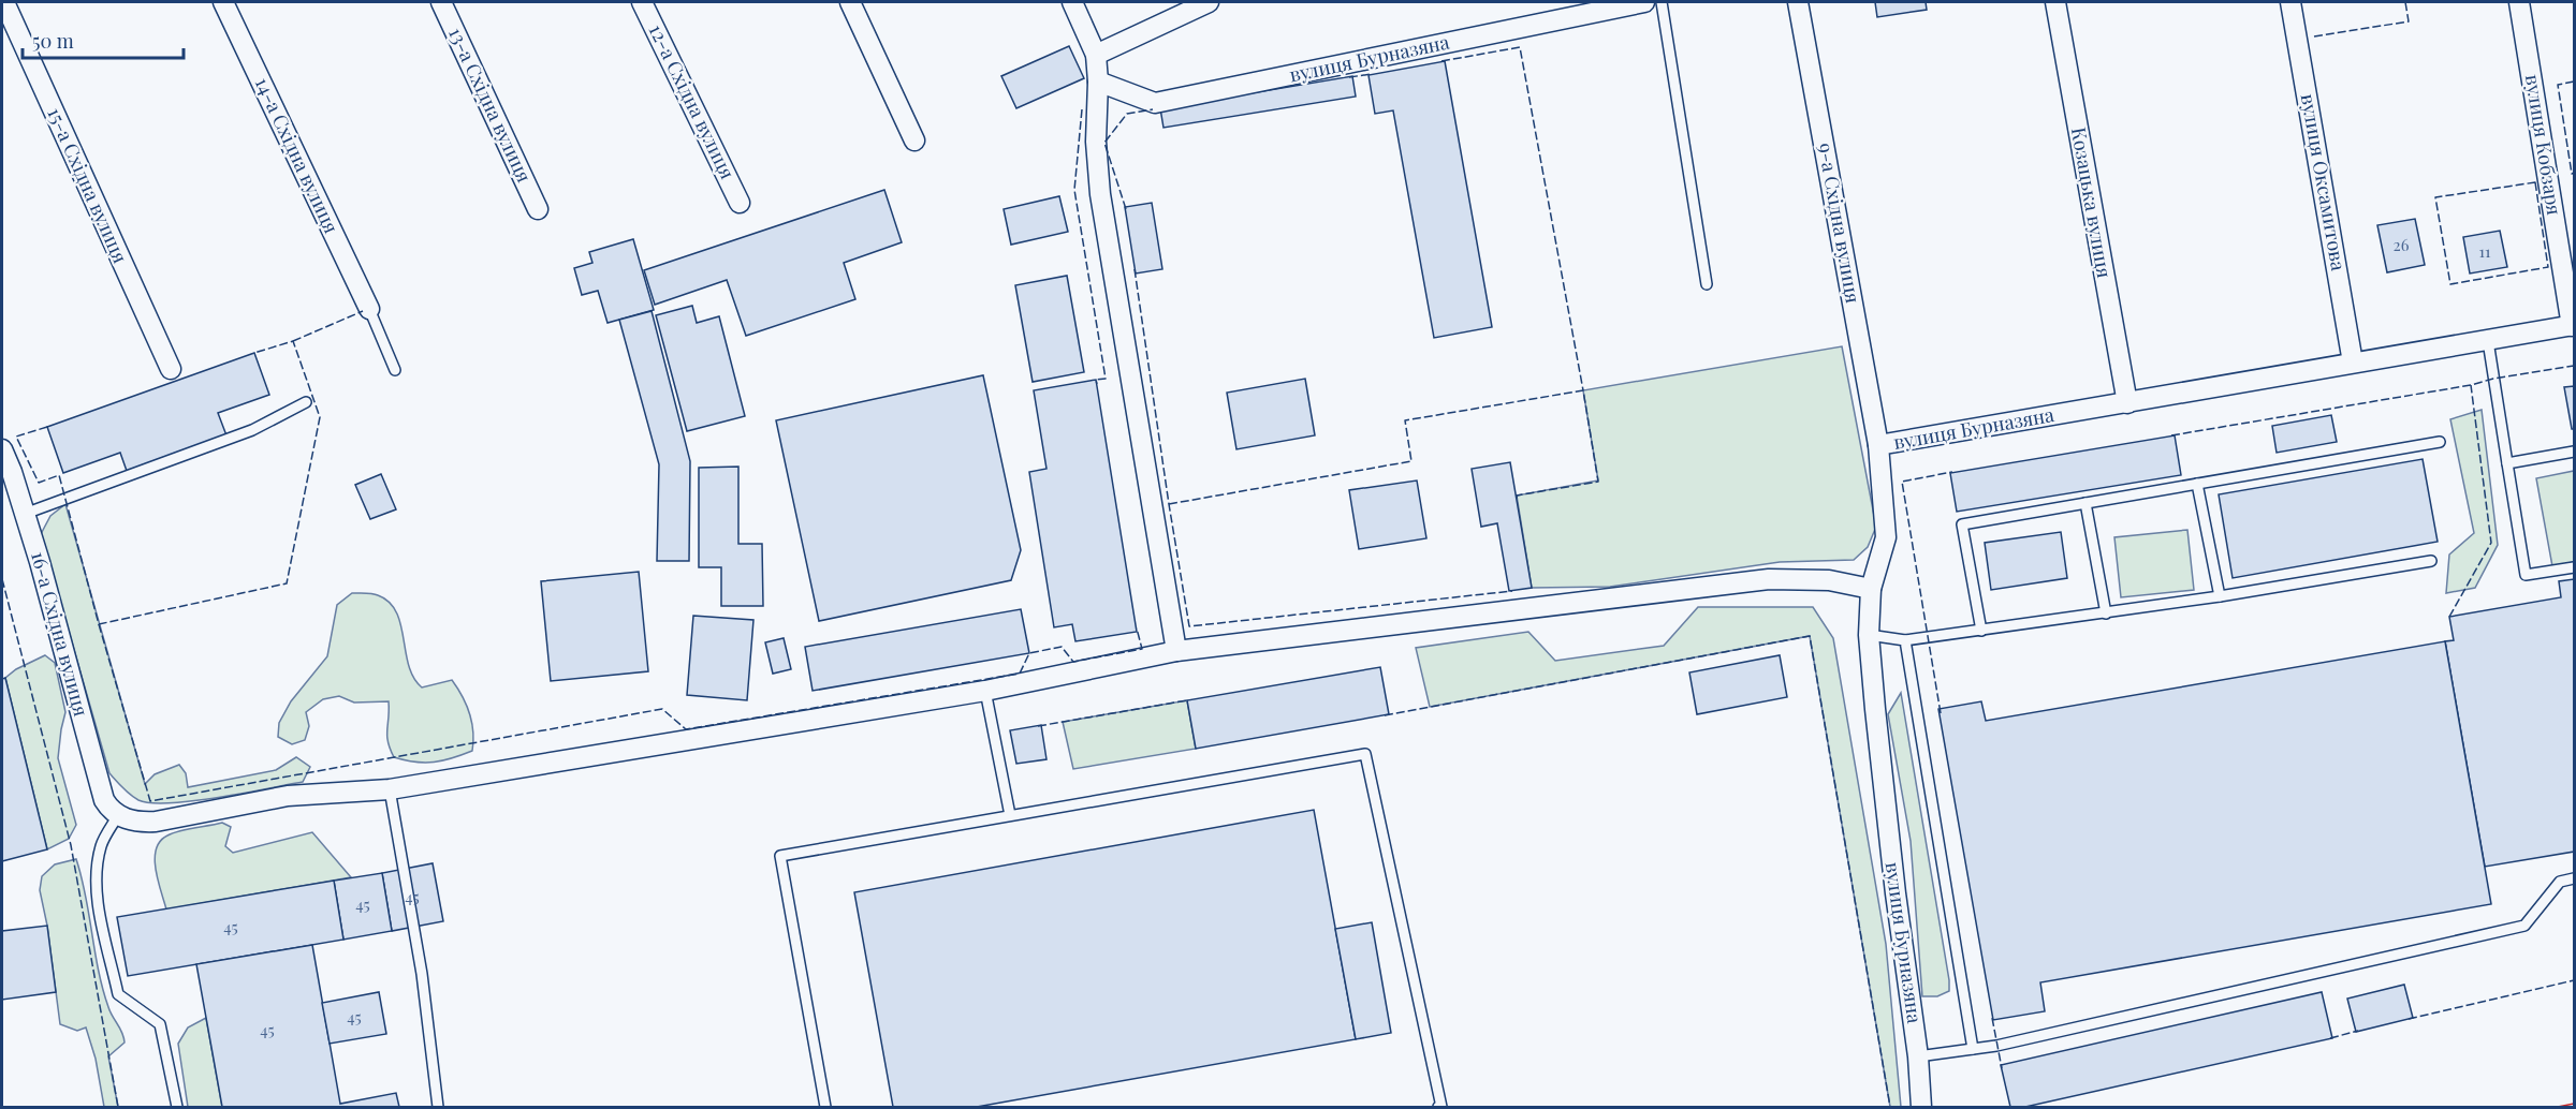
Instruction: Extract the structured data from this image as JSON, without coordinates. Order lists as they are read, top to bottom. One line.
{"streets":{"street":["вулиця Бурназяна","12-а Східна вулиця","13-а Східна вулиця","вулиця Кобзаря","14-а Східна вулиця","вулиця Оксамитова","15-а Східна вулиця","Козацька вулиця","9-а Східна вулиця","16-а Східна вулиця"]},"crossings":[["вулиця Бурназяна","вулиця Кобзаря"],["вулиця Бурназяна","вулиця Оксамитова"],["вулиця Бурназяна","Козацька вулиця"],["вулиця Бурназяна","9-а Східна вулиця"]],"house_numbers":["26","11","45","45","45","45","45"],"scale_bar":"50 m"}
